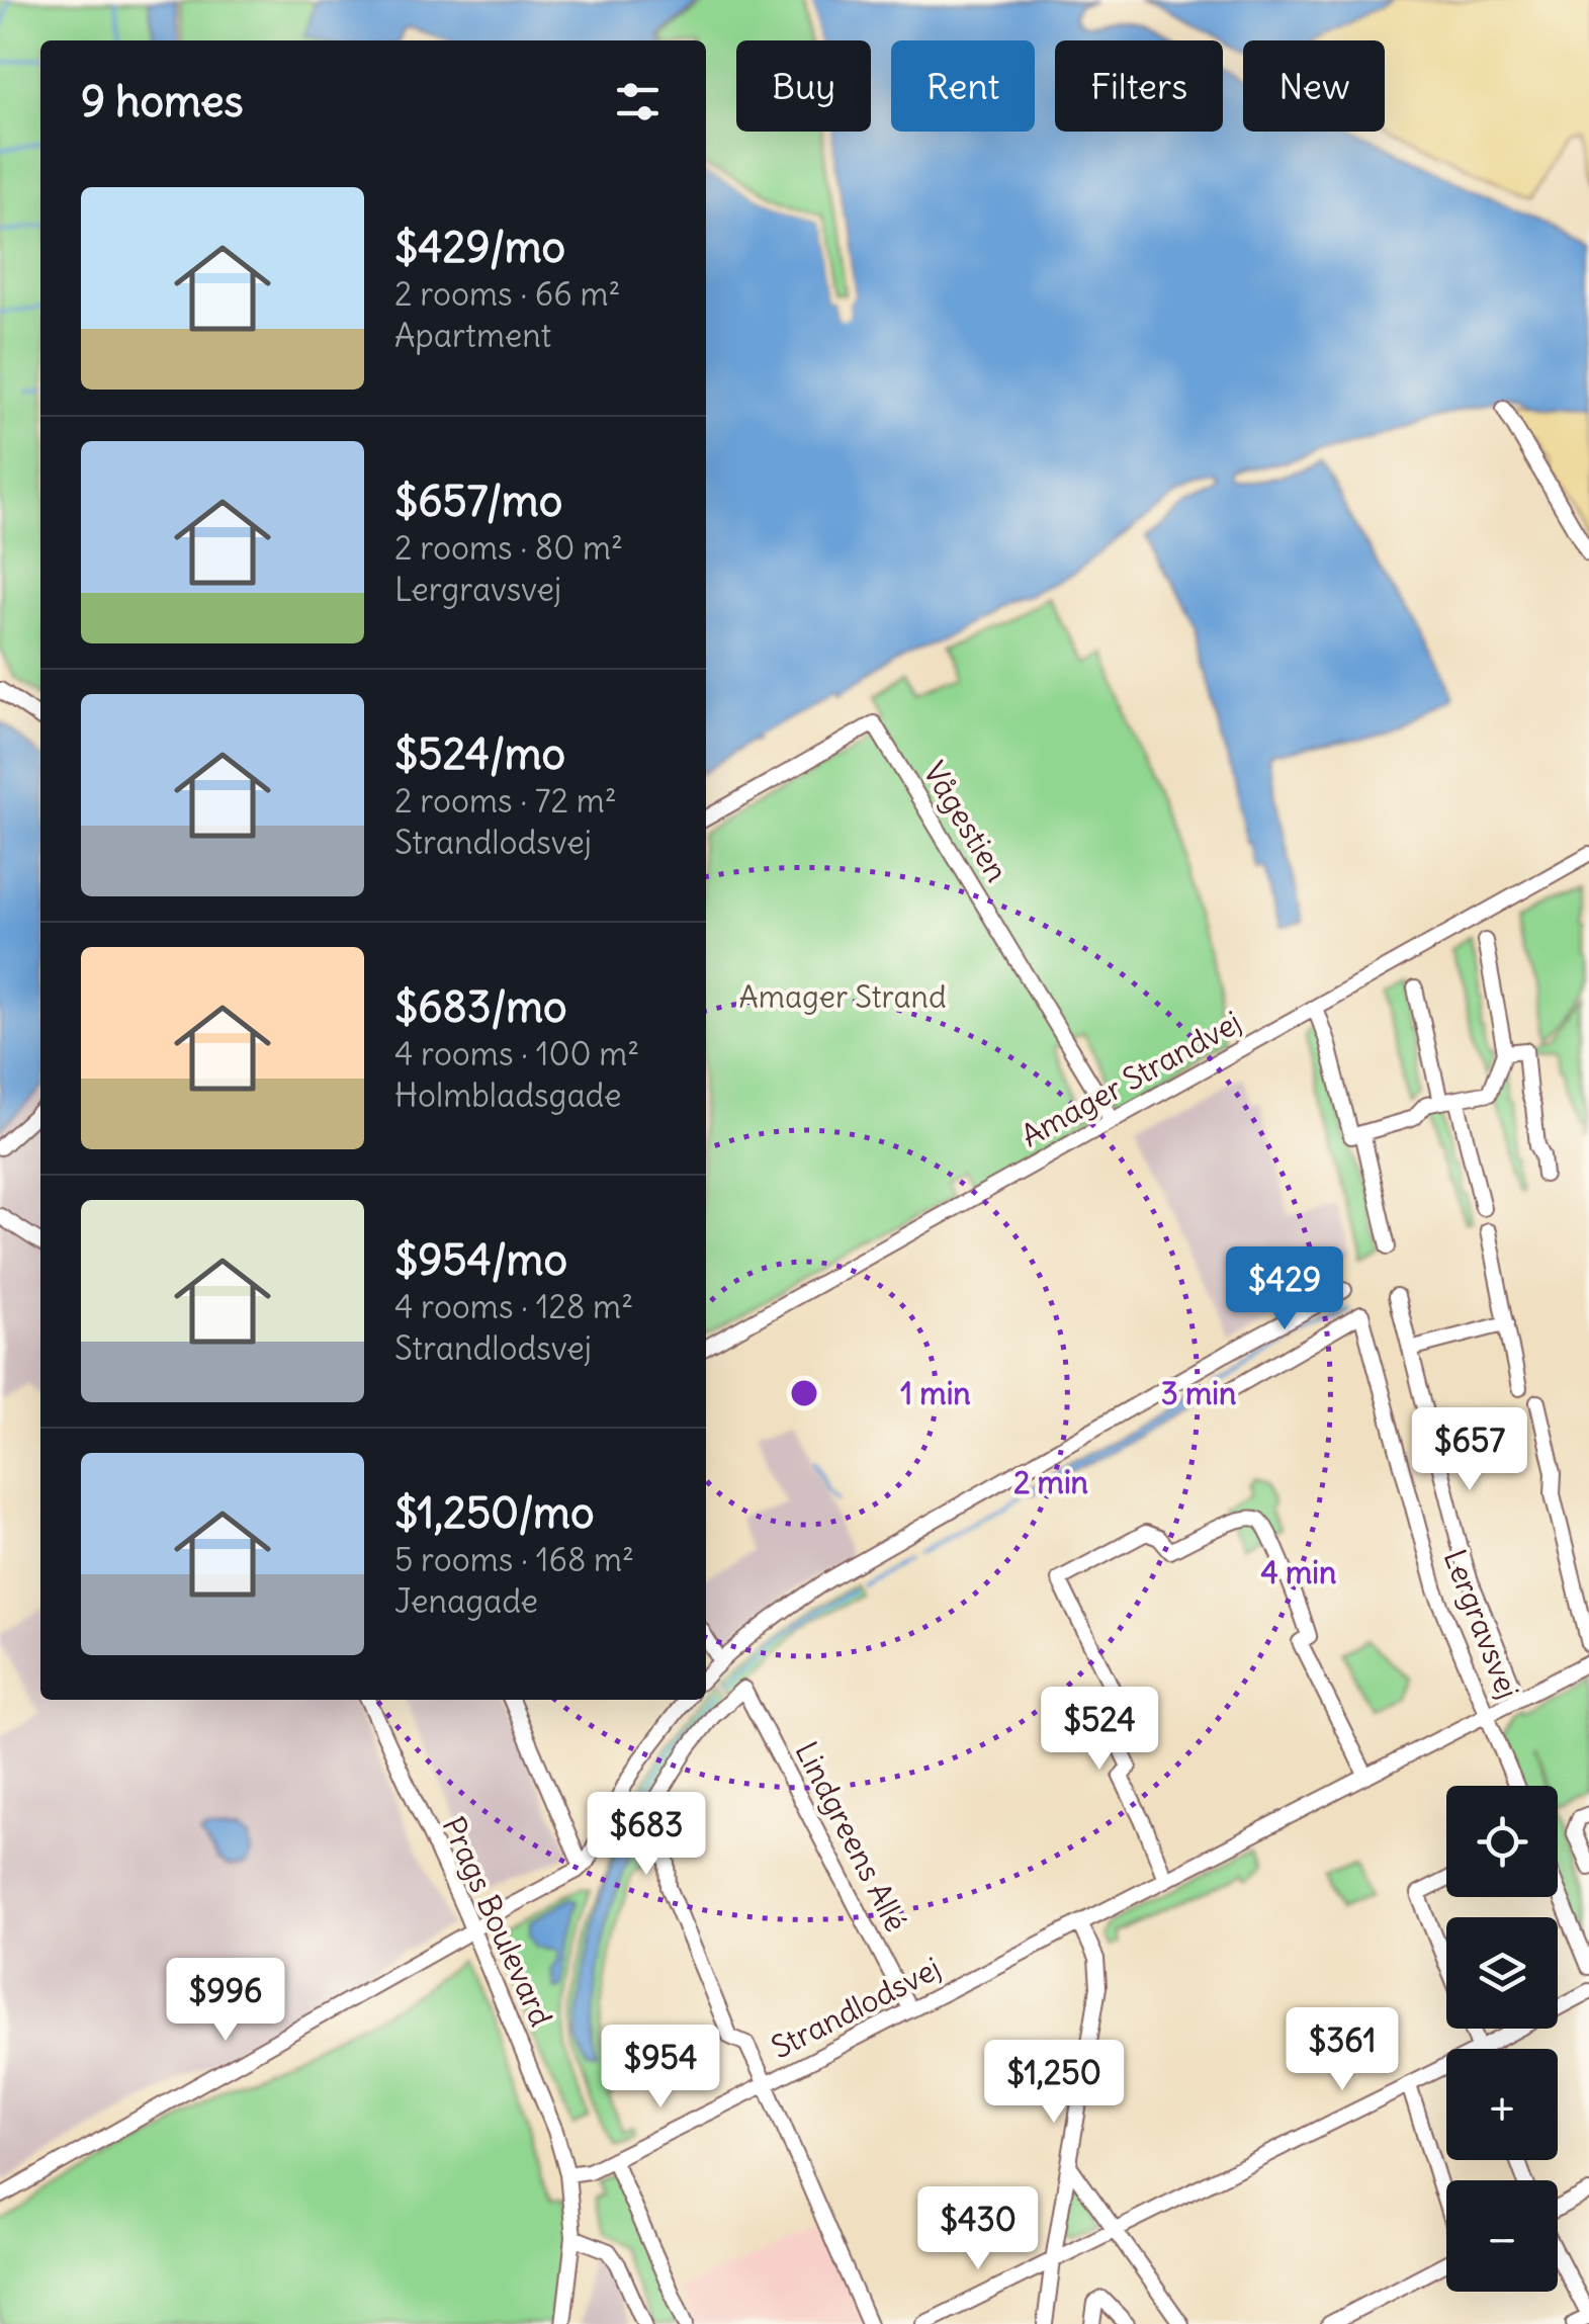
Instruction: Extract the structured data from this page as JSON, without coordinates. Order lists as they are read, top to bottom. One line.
{"streets":{"street":["Vågestien","Amager Strandvej","Lergravsvej","Lindgreens Allé","Prags Boulevard","Strandlodsvej"]},"crossings":[["Vågestien","Amager Strandvej"],["Lergravsvej","Strandlodsvej"],["Lindgreens Allé","Strandlodsvej"],["Prags Boulevard","Strandlodsvej"]],"parks":["Amager Strand"],"page":{"chip":["Buy","Rent","Filters","New"],"heading":"9 homes","list":[{"name":"$429/mo","note":"2 rooms · 66 m² · Apartment"},{"name":"$657/mo","note":"2 rooms · 80 m² · Lergravsvej"},{"name":"$524/mo","note":"2 rooms · 72 m² · Strandlodsvej"},{"name":"$683/mo","note":"4 rooms · 100 m² · Holmbladsgade"},{"name":"$954/mo","note":"4 rooms · 128 m² · Strandlodsvej"},{"name":"$1,250/mo","note":"5 rooms · 168 m² · Jenagade"}],"price":["$429","$657","$524","$683","$996","$361","$954","$1,250","$430"],"map_buttons":["+","−"]},"rings":["1 min","3 min","2 min","4 min"]}
